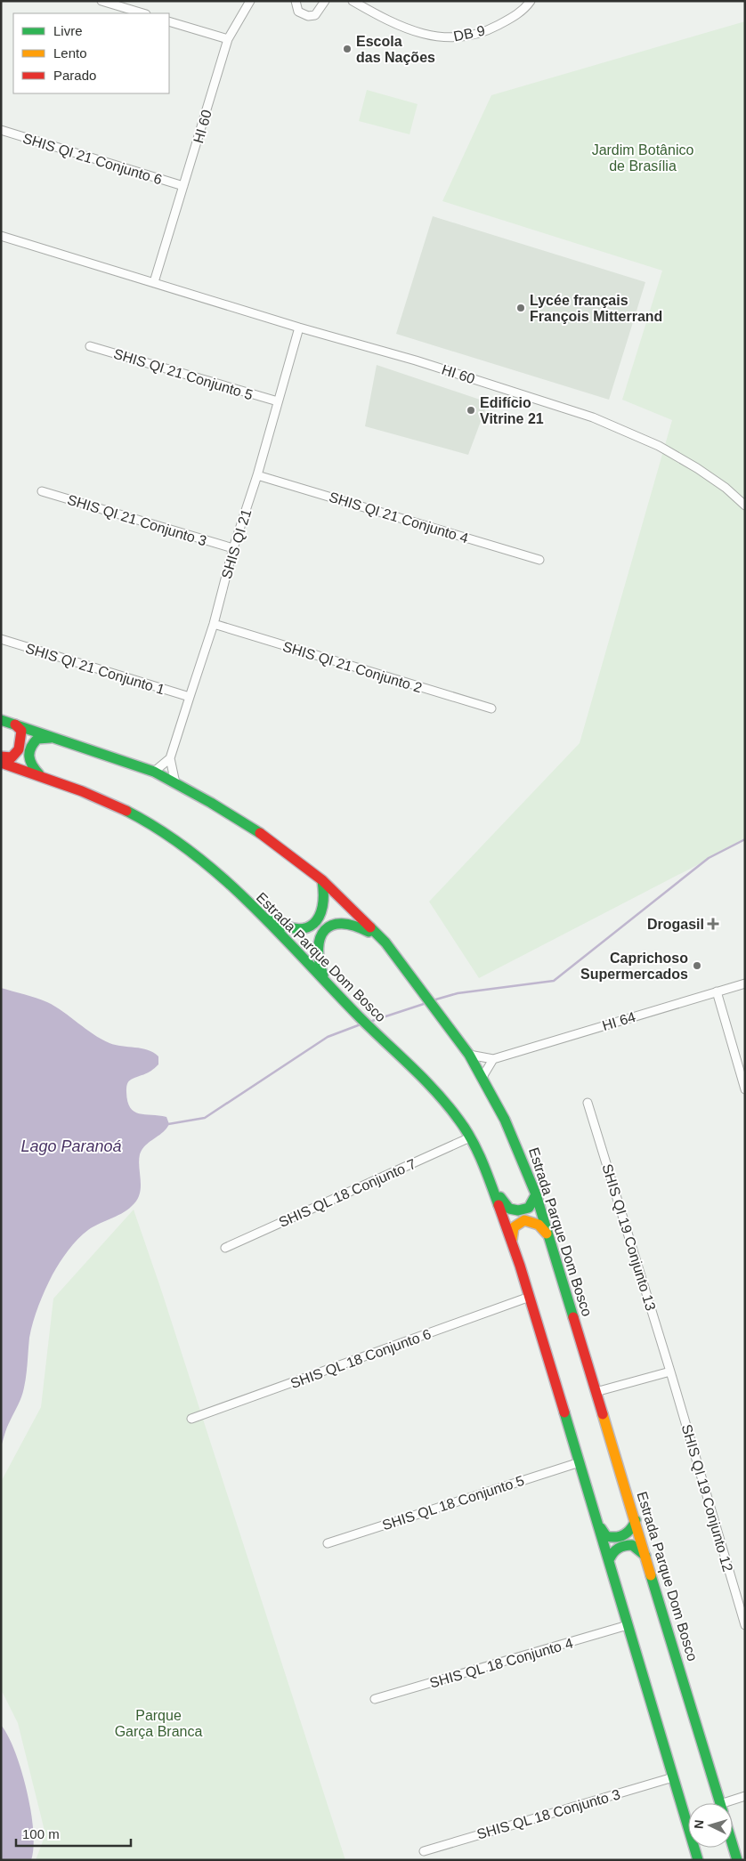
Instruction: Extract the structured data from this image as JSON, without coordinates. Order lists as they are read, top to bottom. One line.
{"streets":{"main road":["Estrada Parque Dom Bosco"],"street":["DB 9","HI 60","SHIS QI 21 Conjunto 6","SHIS QI 21 Conjunto 5","SHIS QI 21 Conjunto 4","SHIS QI 21 Conjunto 3","SHIS QI 21","SHIS QI 21 Conjunto 2","SHIS QI 21 Conjunto 1","HI 64","SHIS QL 18 Conjunto 7","SHIS QI 19 Conjunto 13","SHIS QL 18 Conjunto 6","SHIS QI 19 Conjunto 12","SHIS QL 18 Conjunto 5","SHIS QL 18 Conjunto 4","SHIS QL 18 Conjunto 3"]},"crossings":[["HI 60","SHIS QI 21 Conjunto 6"],["HI 60","SHIS QI 21"],["SHIS QI 21 Conjunto 5","SHIS QI 21"],["SHIS QI 21 Conjunto 4","SHIS QI 21"],["SHIS QI 21 Conjunto 3","SHIS QI 21"],["SHIS QI 21","SHIS QI 21 Conjunto 2"],["SHIS QI 21","SHIS QI 21 Conjunto 1"],["SHIS QI 21","Estrada Parque Dom Bosco"],["Estrada Parque Dom Bosco","HI 64"],["Estrada Parque Dom Bosco","SHIS QL 18 Conjunto 7"],["Estrada Parque Dom Bosco","SHIS QL 18 Conjunto 6"],["Estrada Parque Dom Bosco","SHIS QL 18 Conjunto 5"],["Estrada Parque Dom Bosco","SHIS QL 18 Conjunto 4"],["Estrada Parque Dom Bosco","SHIS QL 18 Conjunto 3"],["SHIS QI 19 Conjunto 13","SHIS QI 19 Conjunto 12"]],"water":["Lago Paranoá"],"parks":["Jardim Botânico de Brasília","Parque Garça Branca"],"places":{"other":["Escola das Nações","Lycée français François Mitterrand","Edifício Vitrine 21","Caprichoso Supermercados"],"health":["Drogasil"]},"legend":["Livre","Lento","Parado"],"scale_bar":"100 m","north":"left"}
